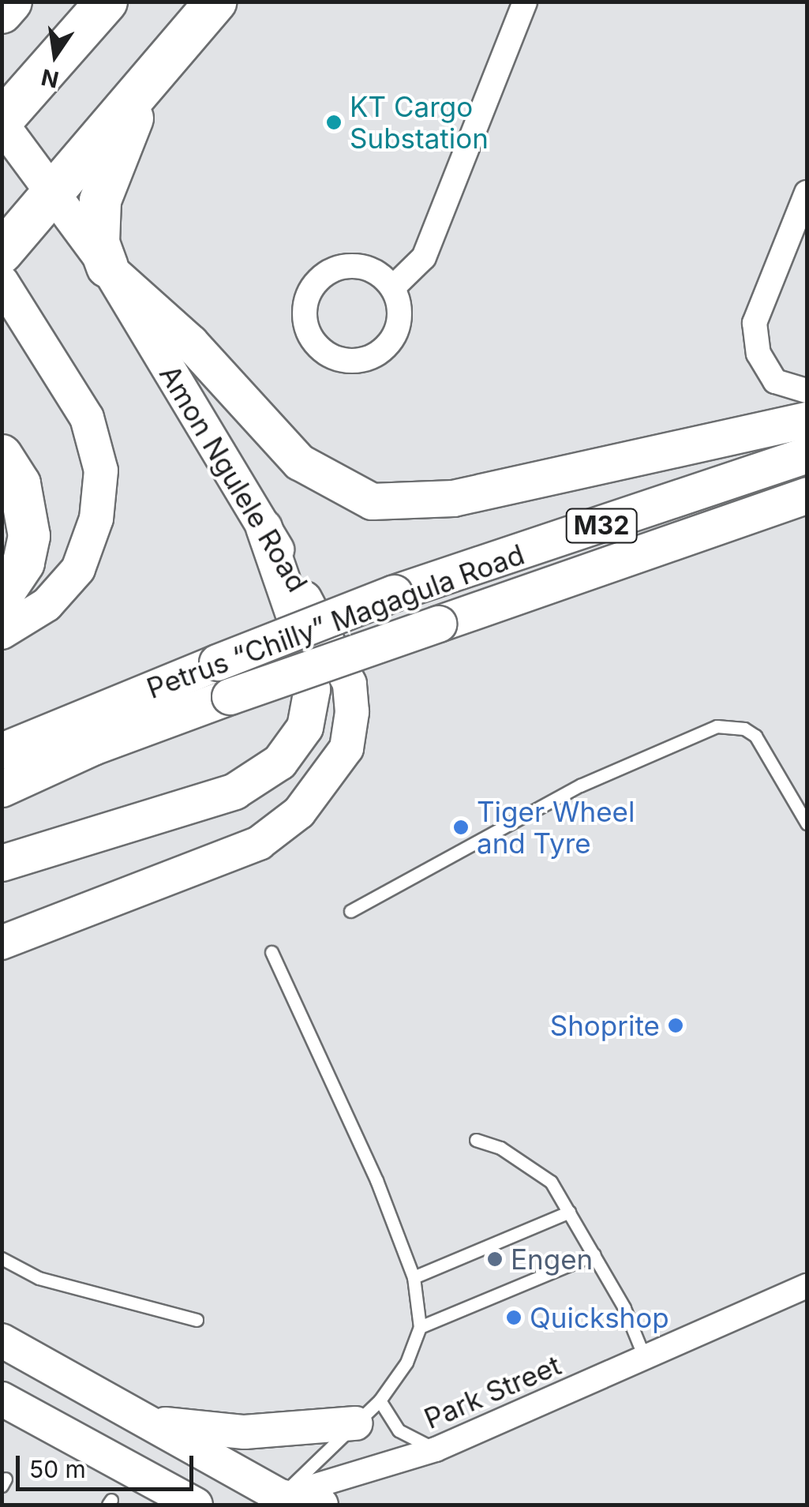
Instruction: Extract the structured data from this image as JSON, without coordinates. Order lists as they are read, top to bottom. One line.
{"streets":{"main road":["Amon Ngulele Road","M32","Petrus “Chilly” Magagula Road"],"street":["Park Street"]},"places":["KT Cargo Substation","Tiger Wheel and Tyre","Shoprite","Engen","Quickshop"],"scale_bar":"50 m","north":"bottom"}
